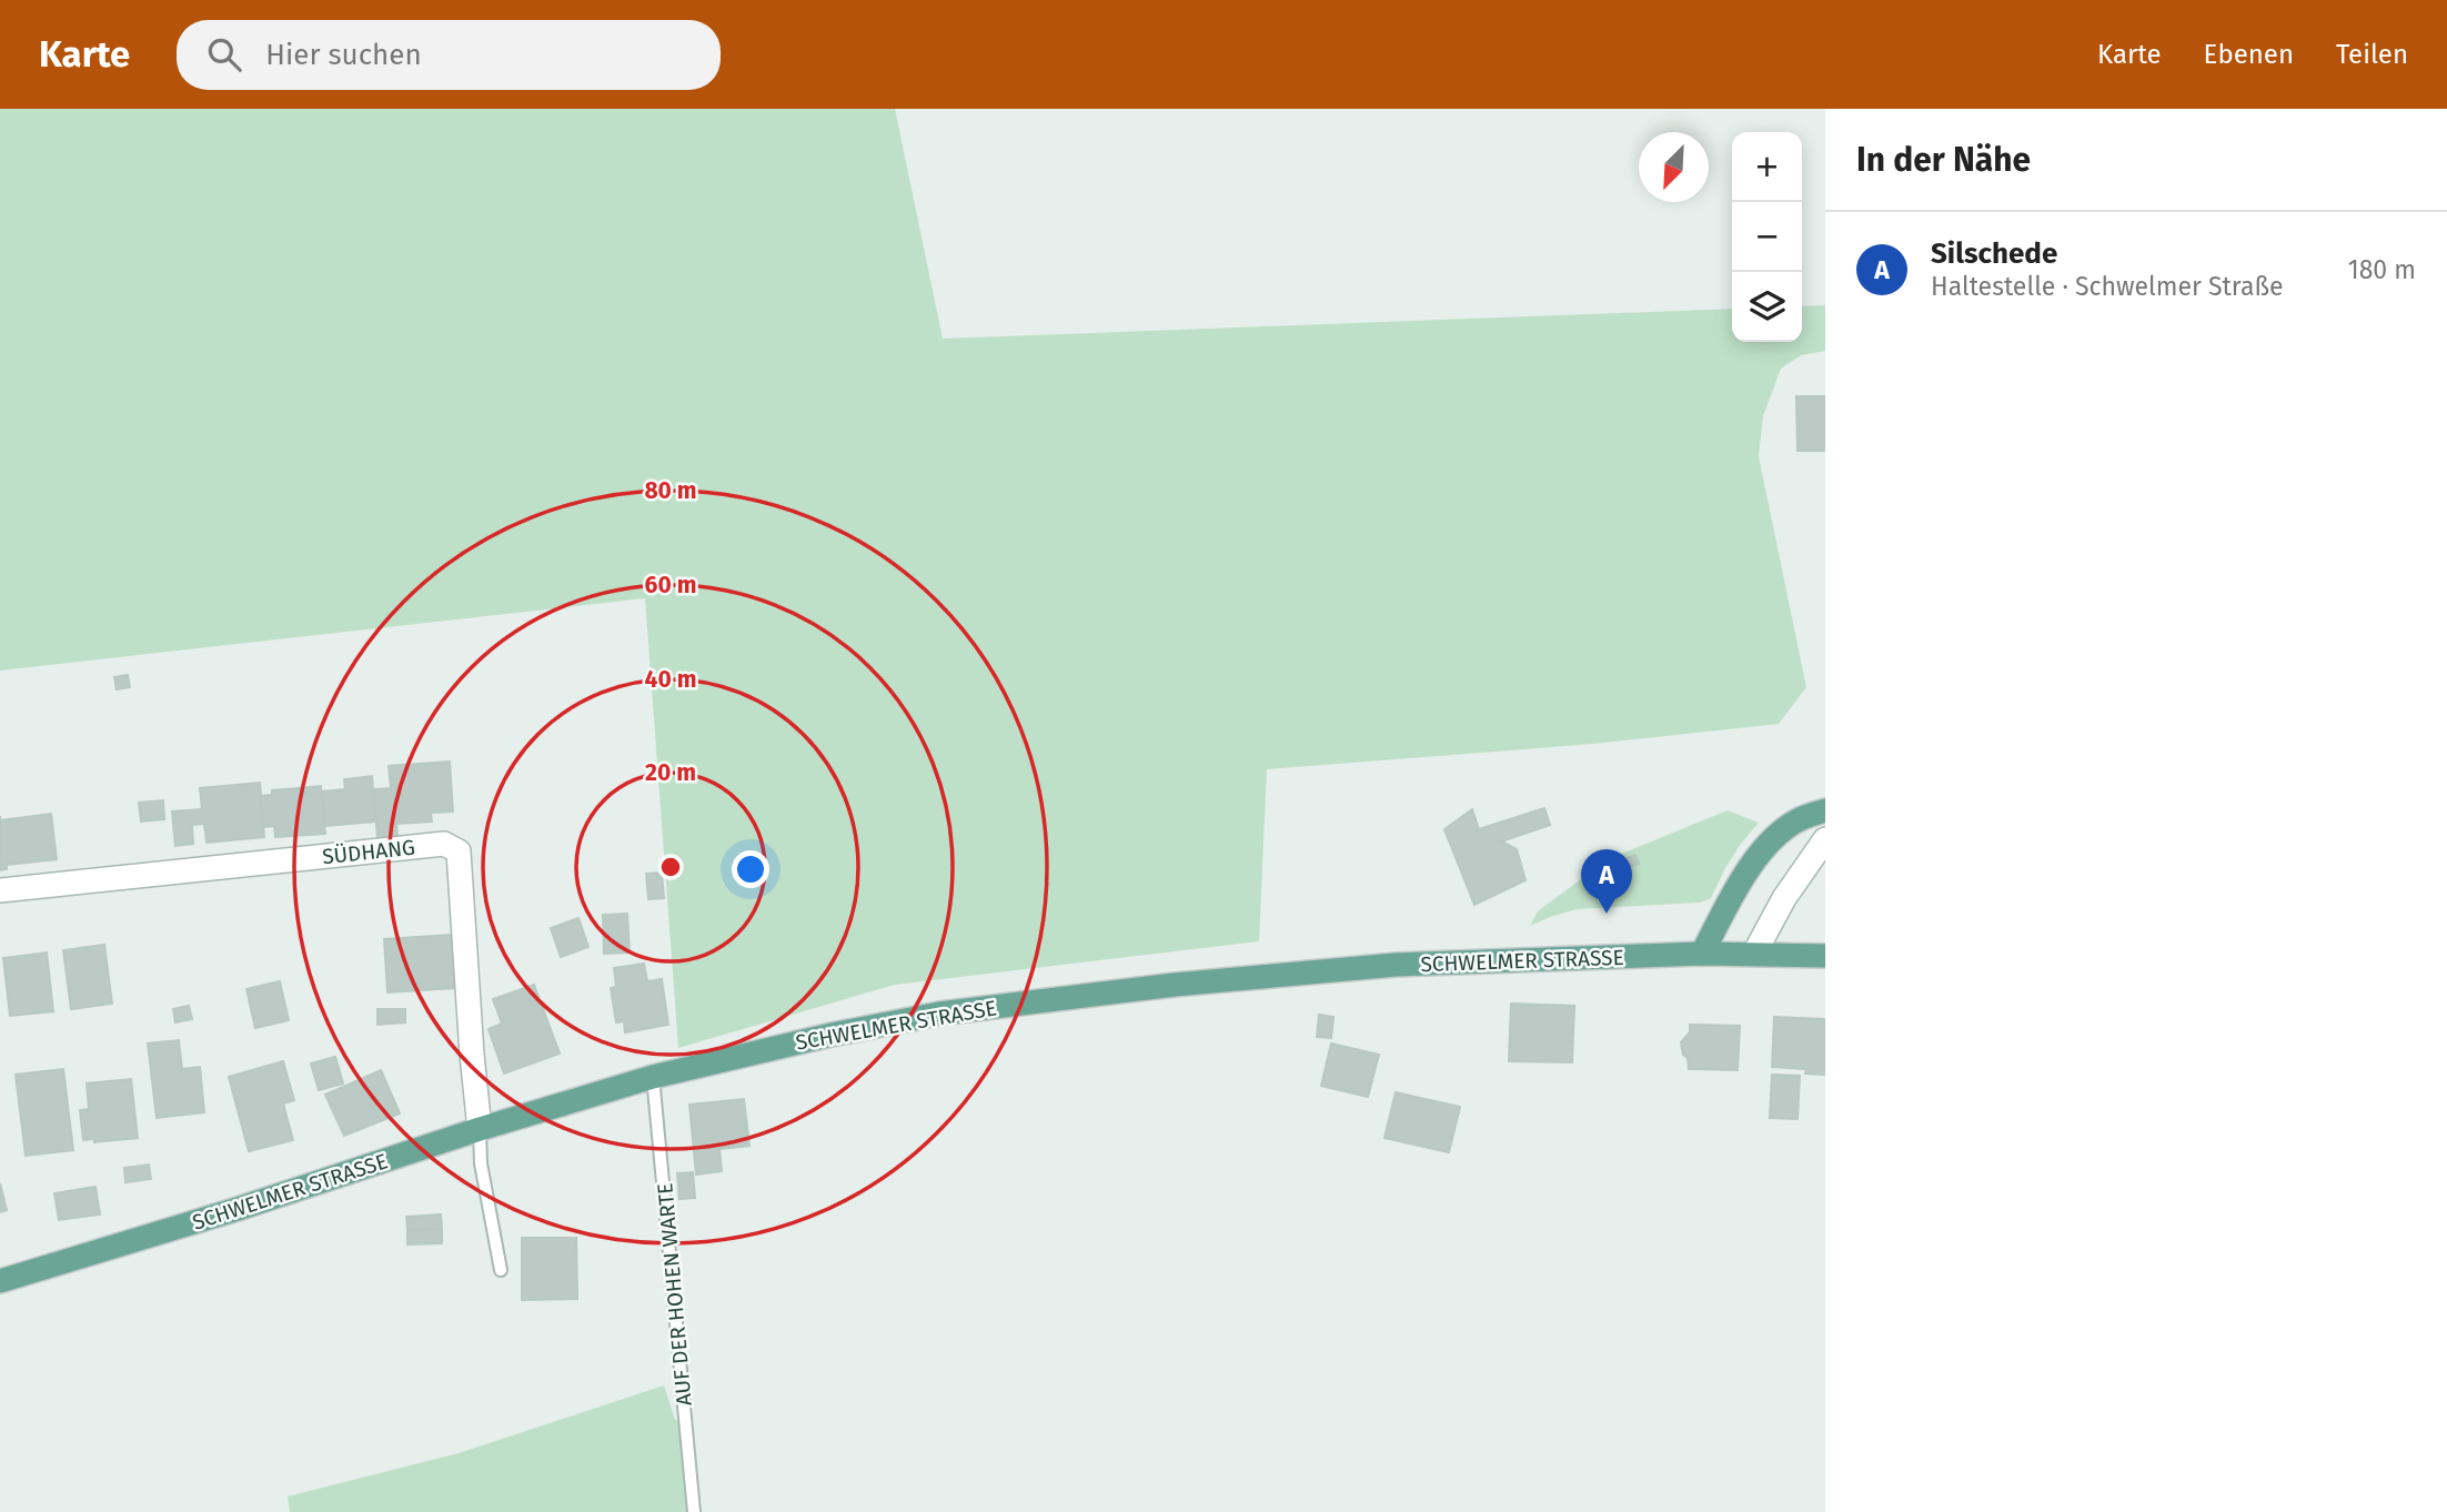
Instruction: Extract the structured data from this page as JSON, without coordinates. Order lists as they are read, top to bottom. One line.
{"streets":{"main road":["SCHWELMER STRASSE"],"street":["SÜDHANG"],"lane":["AUF DER HOHEN WARTE"]},"crossings":[["SÜDHANG","SCHWELMER STRASSE"],["SCHWELMER STRASSE","AUF DER HOHEN WARTE"]],"north":"bottom left","page":{"header":"Karte","search":"Hier suchen","nav":["Karte","Ebenen","Teilen"],"heading":"In der Nähe","map_buttons":["+","−"],"list":[{"mark":"A","name":"Silschede","note":"Haltestelle · Schwelmer Straße","value":"180 m"}],"pins":"A"},"rings":["80 m","60 m","40 m","20 m"]}
